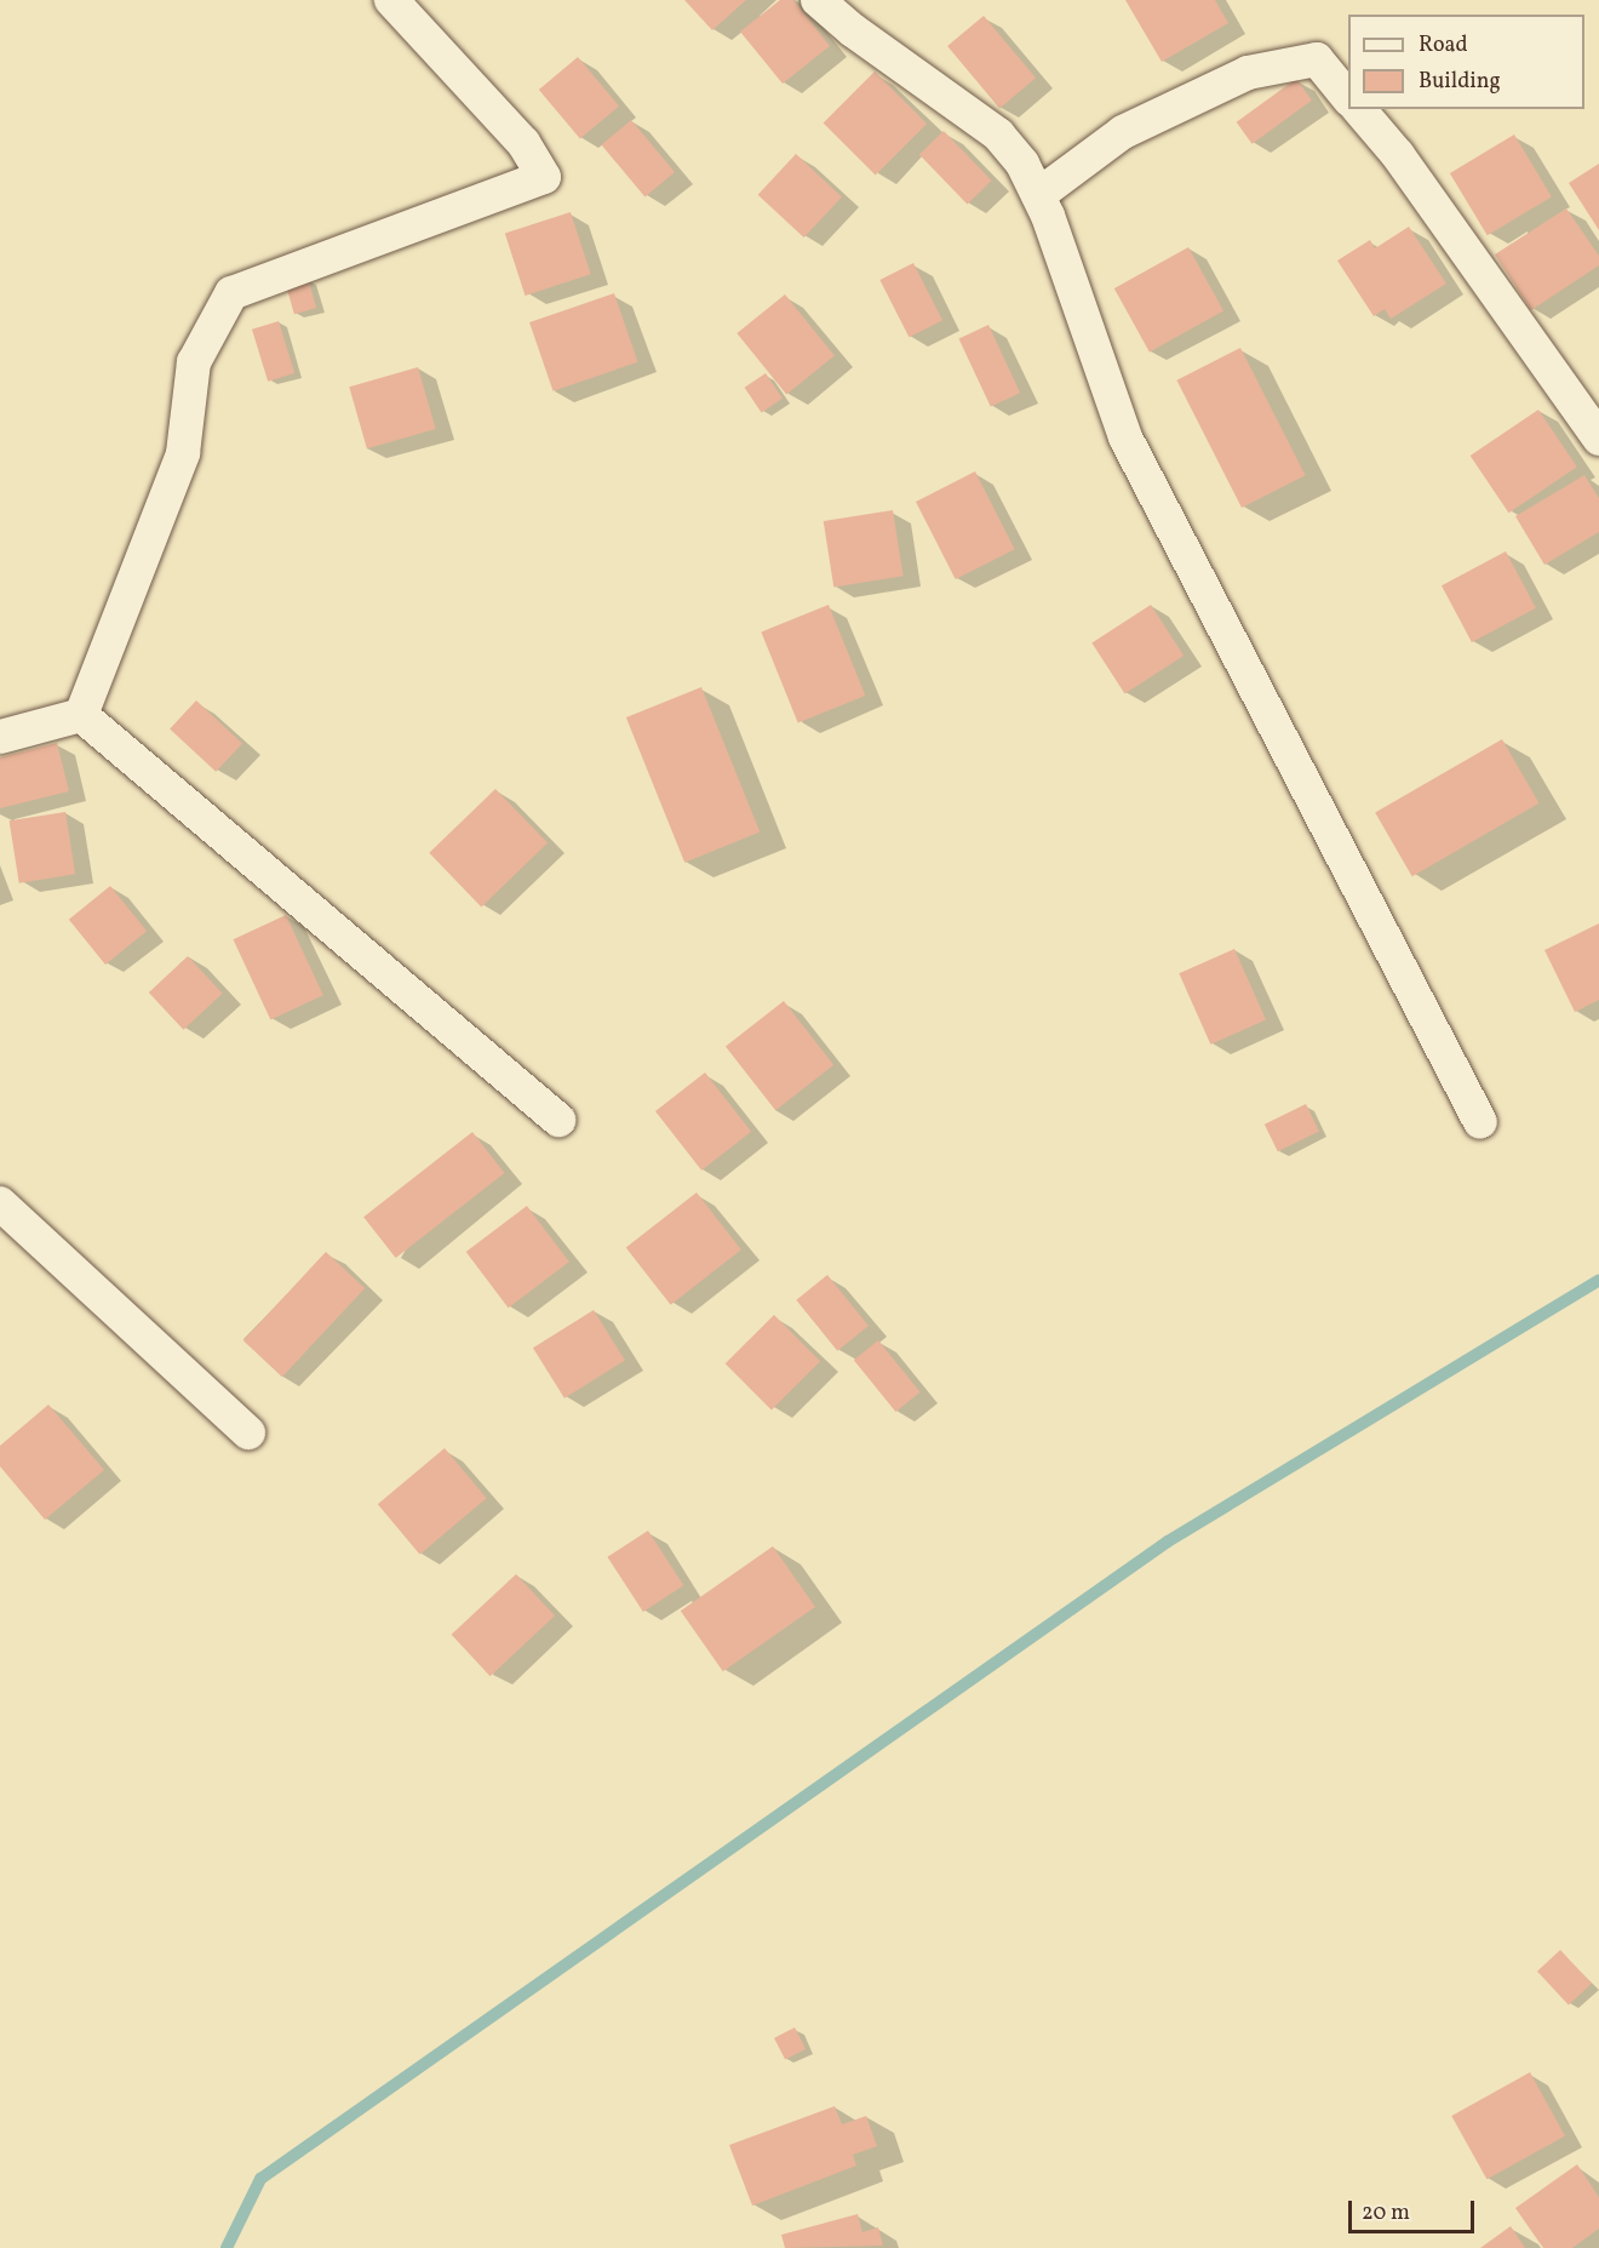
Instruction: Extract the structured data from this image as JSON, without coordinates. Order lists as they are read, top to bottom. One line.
{"legend":["Road","Building"],"scale_bar":"20 m"}
